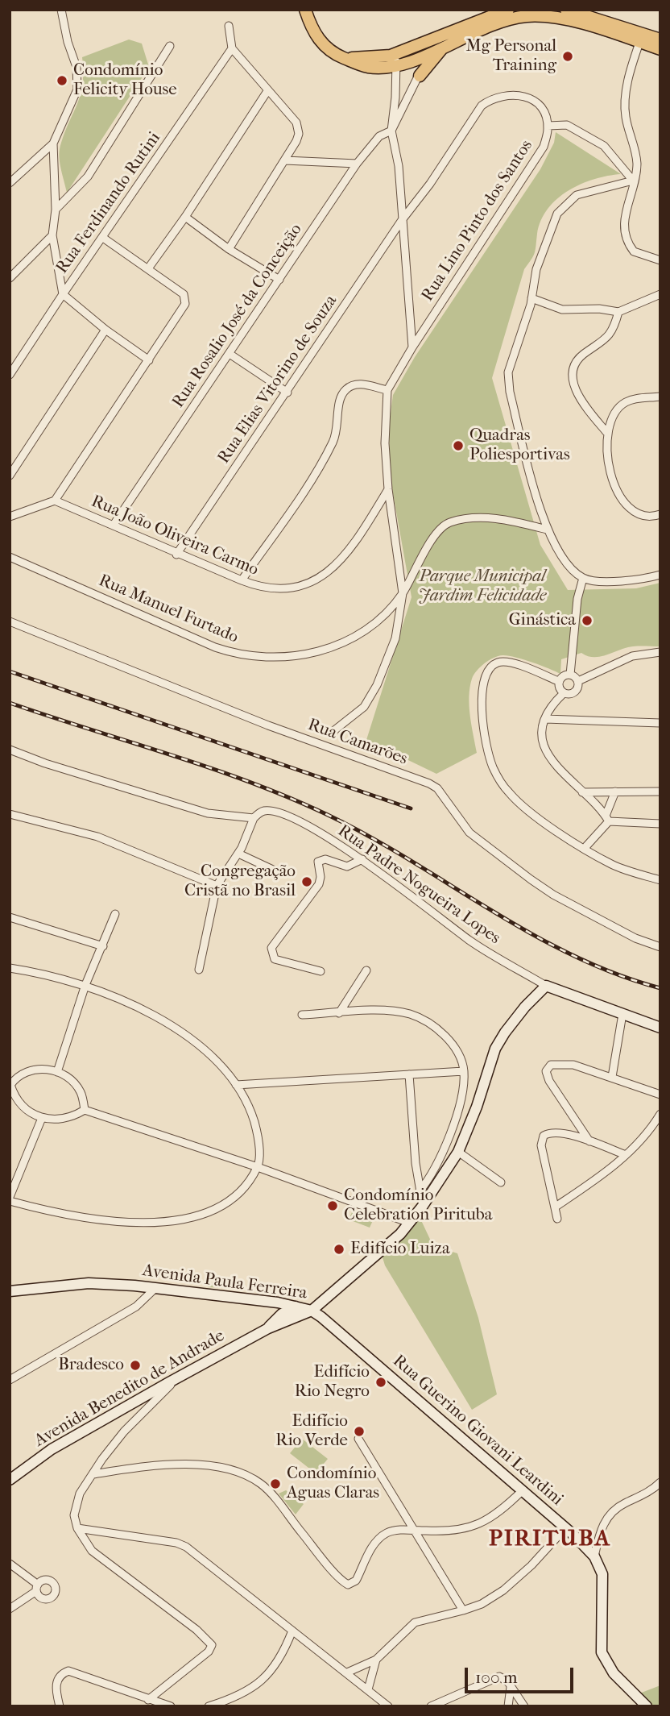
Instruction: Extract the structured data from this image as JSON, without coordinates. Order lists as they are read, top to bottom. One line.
{"streets":{"main road":["Avenida Paula Ferreira","Avenida Benedito de Andrade","Rua Guerino Giovani Leardini"],"street":["Rua Ferdinando Rutini","Rua Lino Pinto dos Santos","Rua Rosalio José da Conceição","Rua Elias Vitorino de Souza","Rua João Oliveira Carmo","Rua Manuel Furtado","Rua Camarões","Rua Padre Nogueira Lopes"]},"crossings":[["Rua Lino Pinto dos Santos","Rua Elias Vitorino de Souza"],["Rua Rosalio José da Conceição","Rua João Oliveira Carmo"],["Rua Elias Vitorino de Souza","Rua João Oliveira Carmo"],["Rua Padre Nogueira Lopes","Avenida Paula Ferreira"],["Avenida Paula Ferreira","Avenida Benedito de Andrade"],["Avenida Paula Ferreira","Rua Guerino Giovani Leardini"],["Avenida Benedito de Andrade","Rua Guerino Giovani Leardini"]],"districts":["PIRITUBA"],"parks":["Parque Municipal Jardim Felicidade"],"places":["Mg Personal Training","Condomínio Felicity House","Quadras Poliesportivas","Ginástica","Congregação Cristã no Brasil","Condomínio Celebration Pirituba","Edifício Luiza","Bradesco","Edifício Rio Negro","Edifício Rio Verde","Condomínio Aguas Claras"],"scale_bar":"100 m"}
